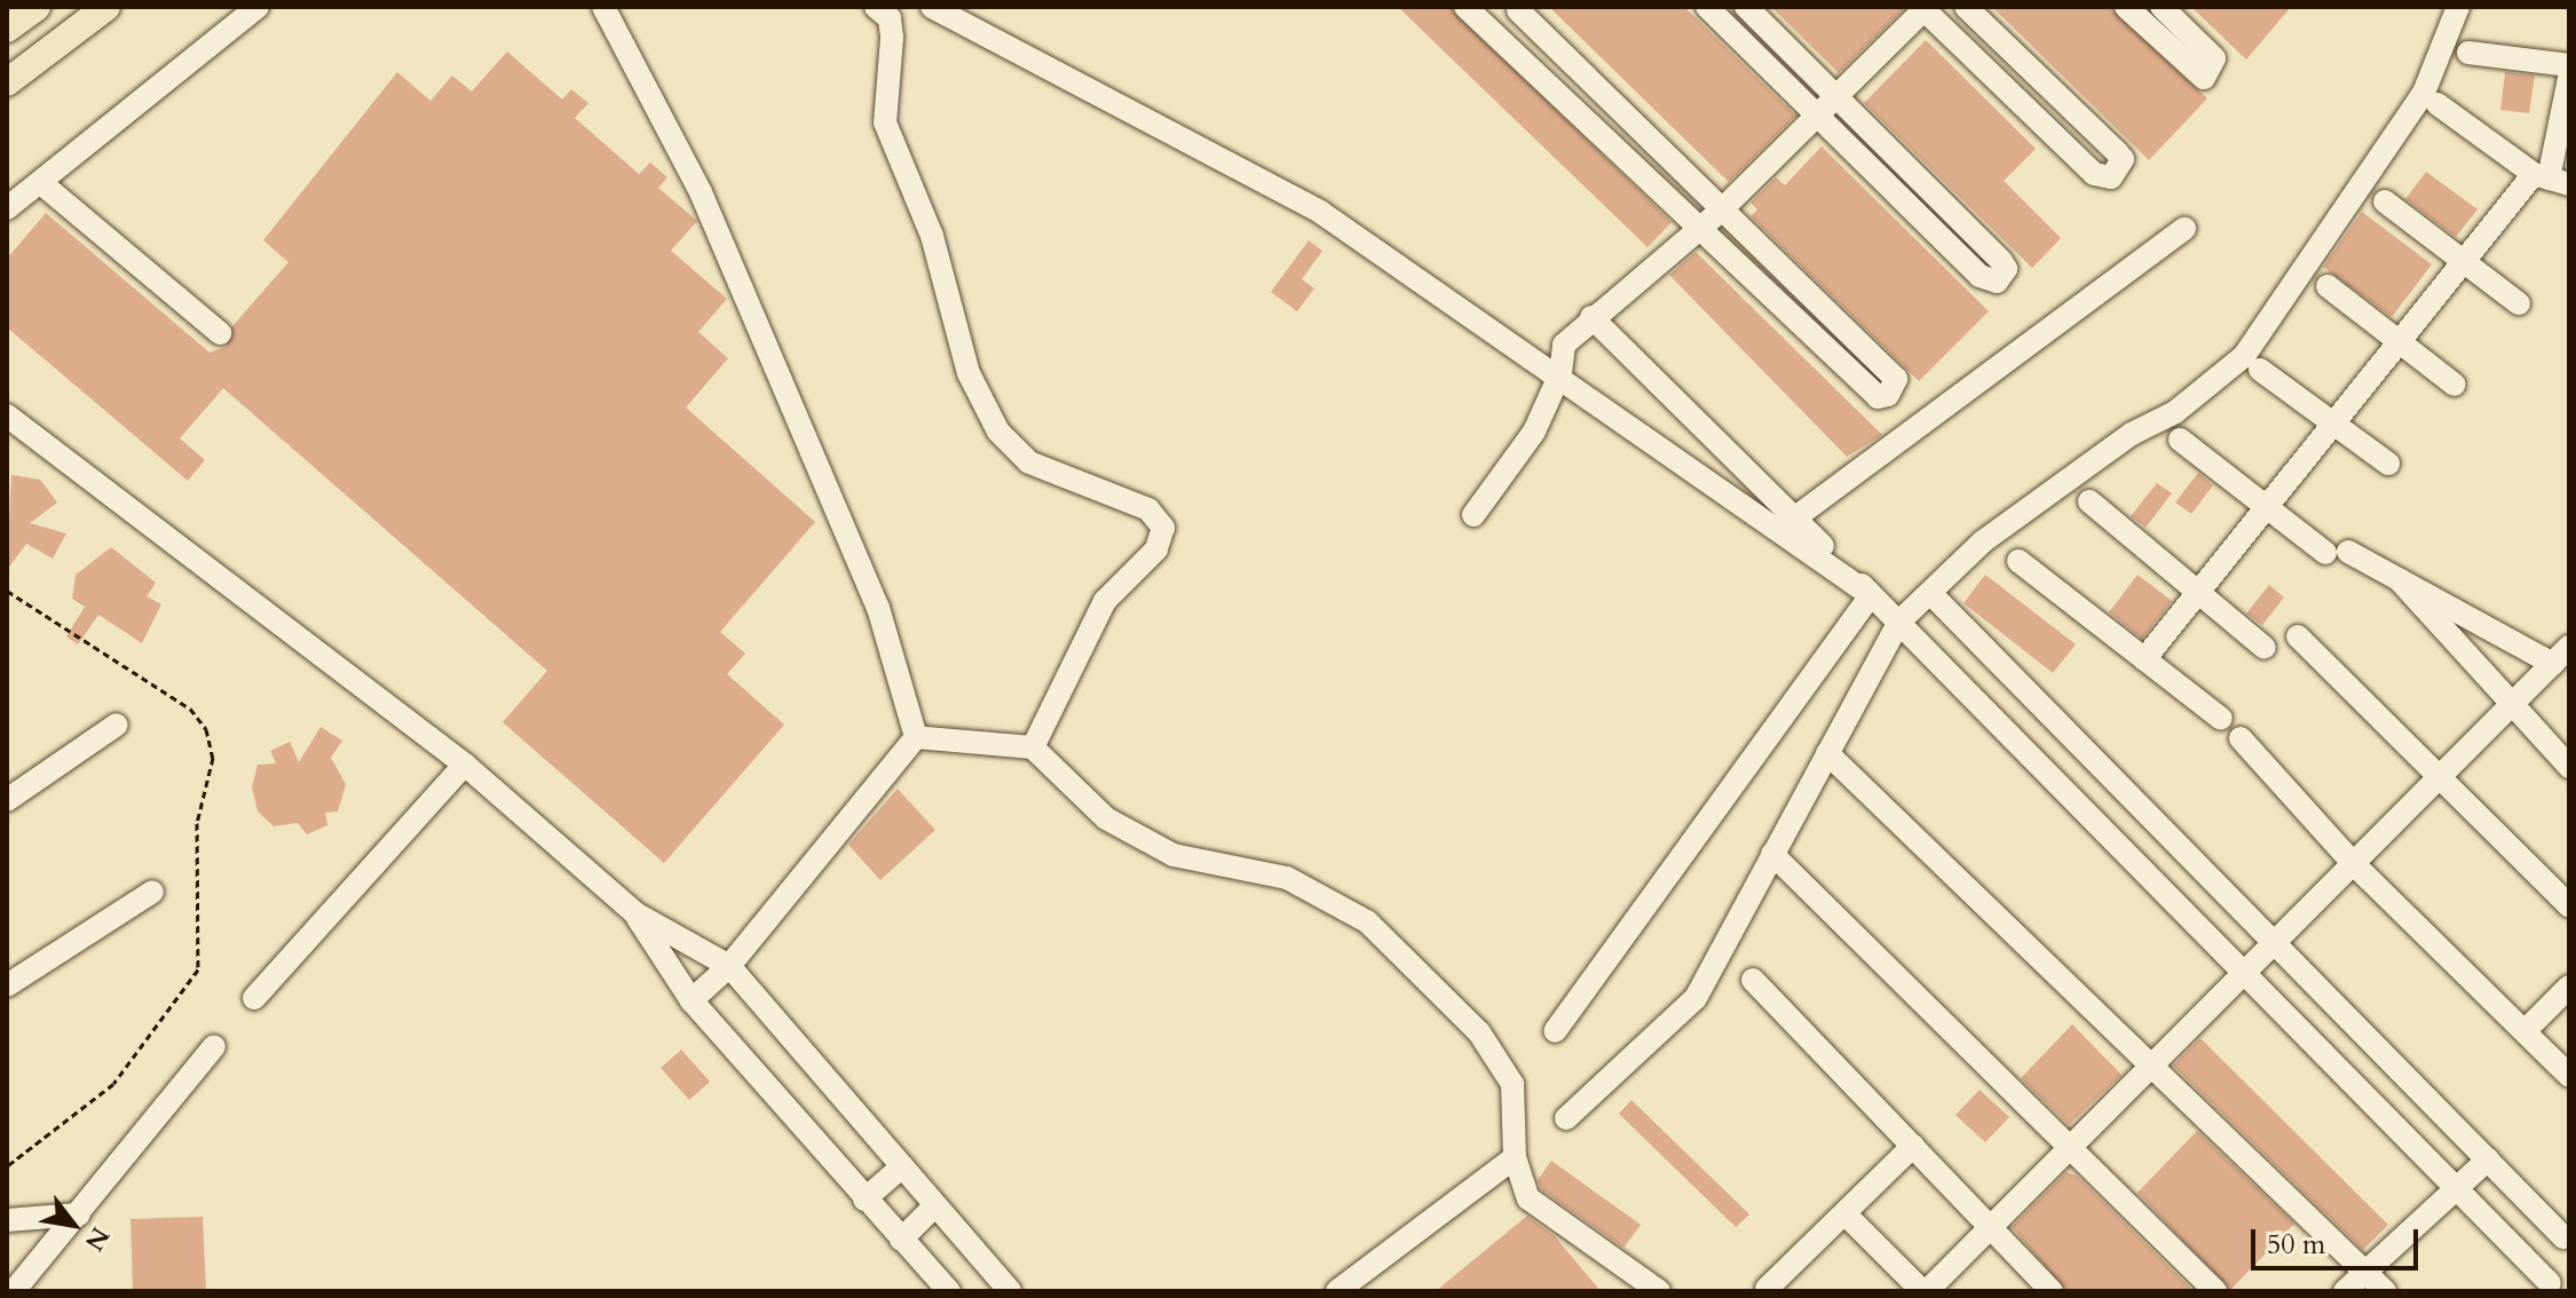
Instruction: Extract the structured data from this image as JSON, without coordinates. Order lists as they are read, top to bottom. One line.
{"scale_bar":"50 m","north":"bottom right"}
